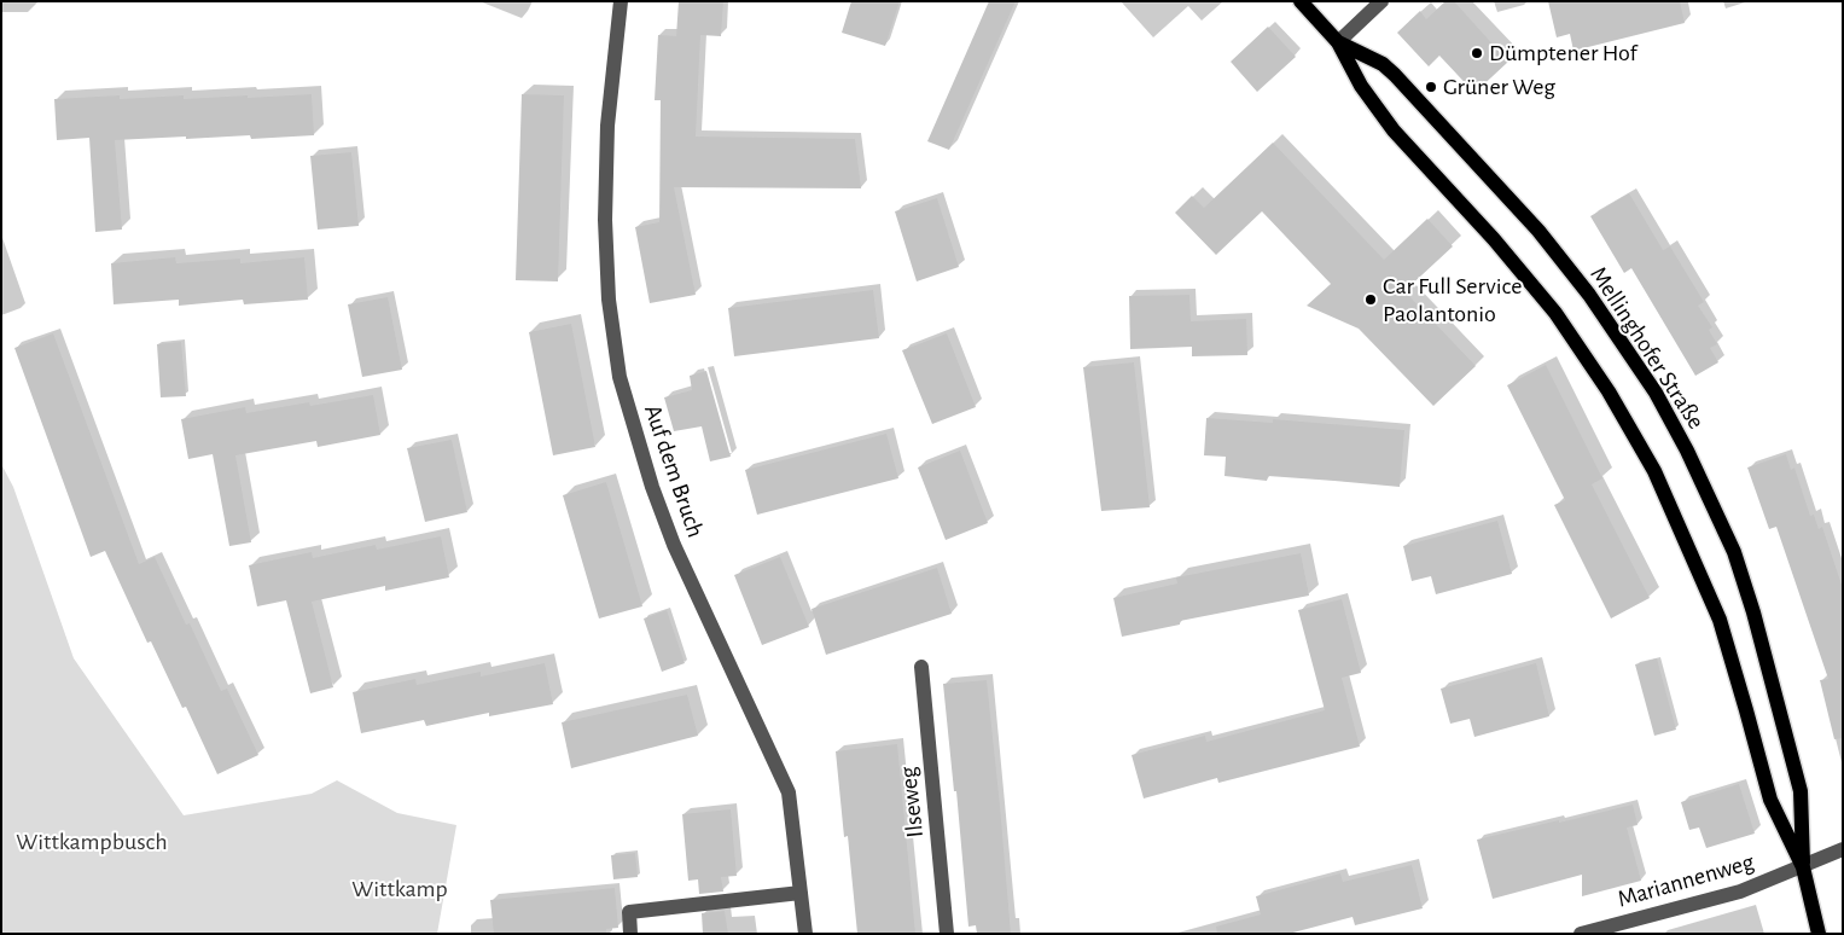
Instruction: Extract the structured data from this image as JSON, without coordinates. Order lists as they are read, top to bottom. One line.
{"streets":{"main road":["Mellinghofer Straße"],"street":["Auf dem Bruch","Ilseweg","Mariannenweg"]},"crossings":[["Mellinghofer Straße","Mariannenweg"]],"parks":["Wittkampbusch","Wittkamp"],"places":["Dümptener Hof","Grüner Weg","Car Full Service Paolantonio"]}
